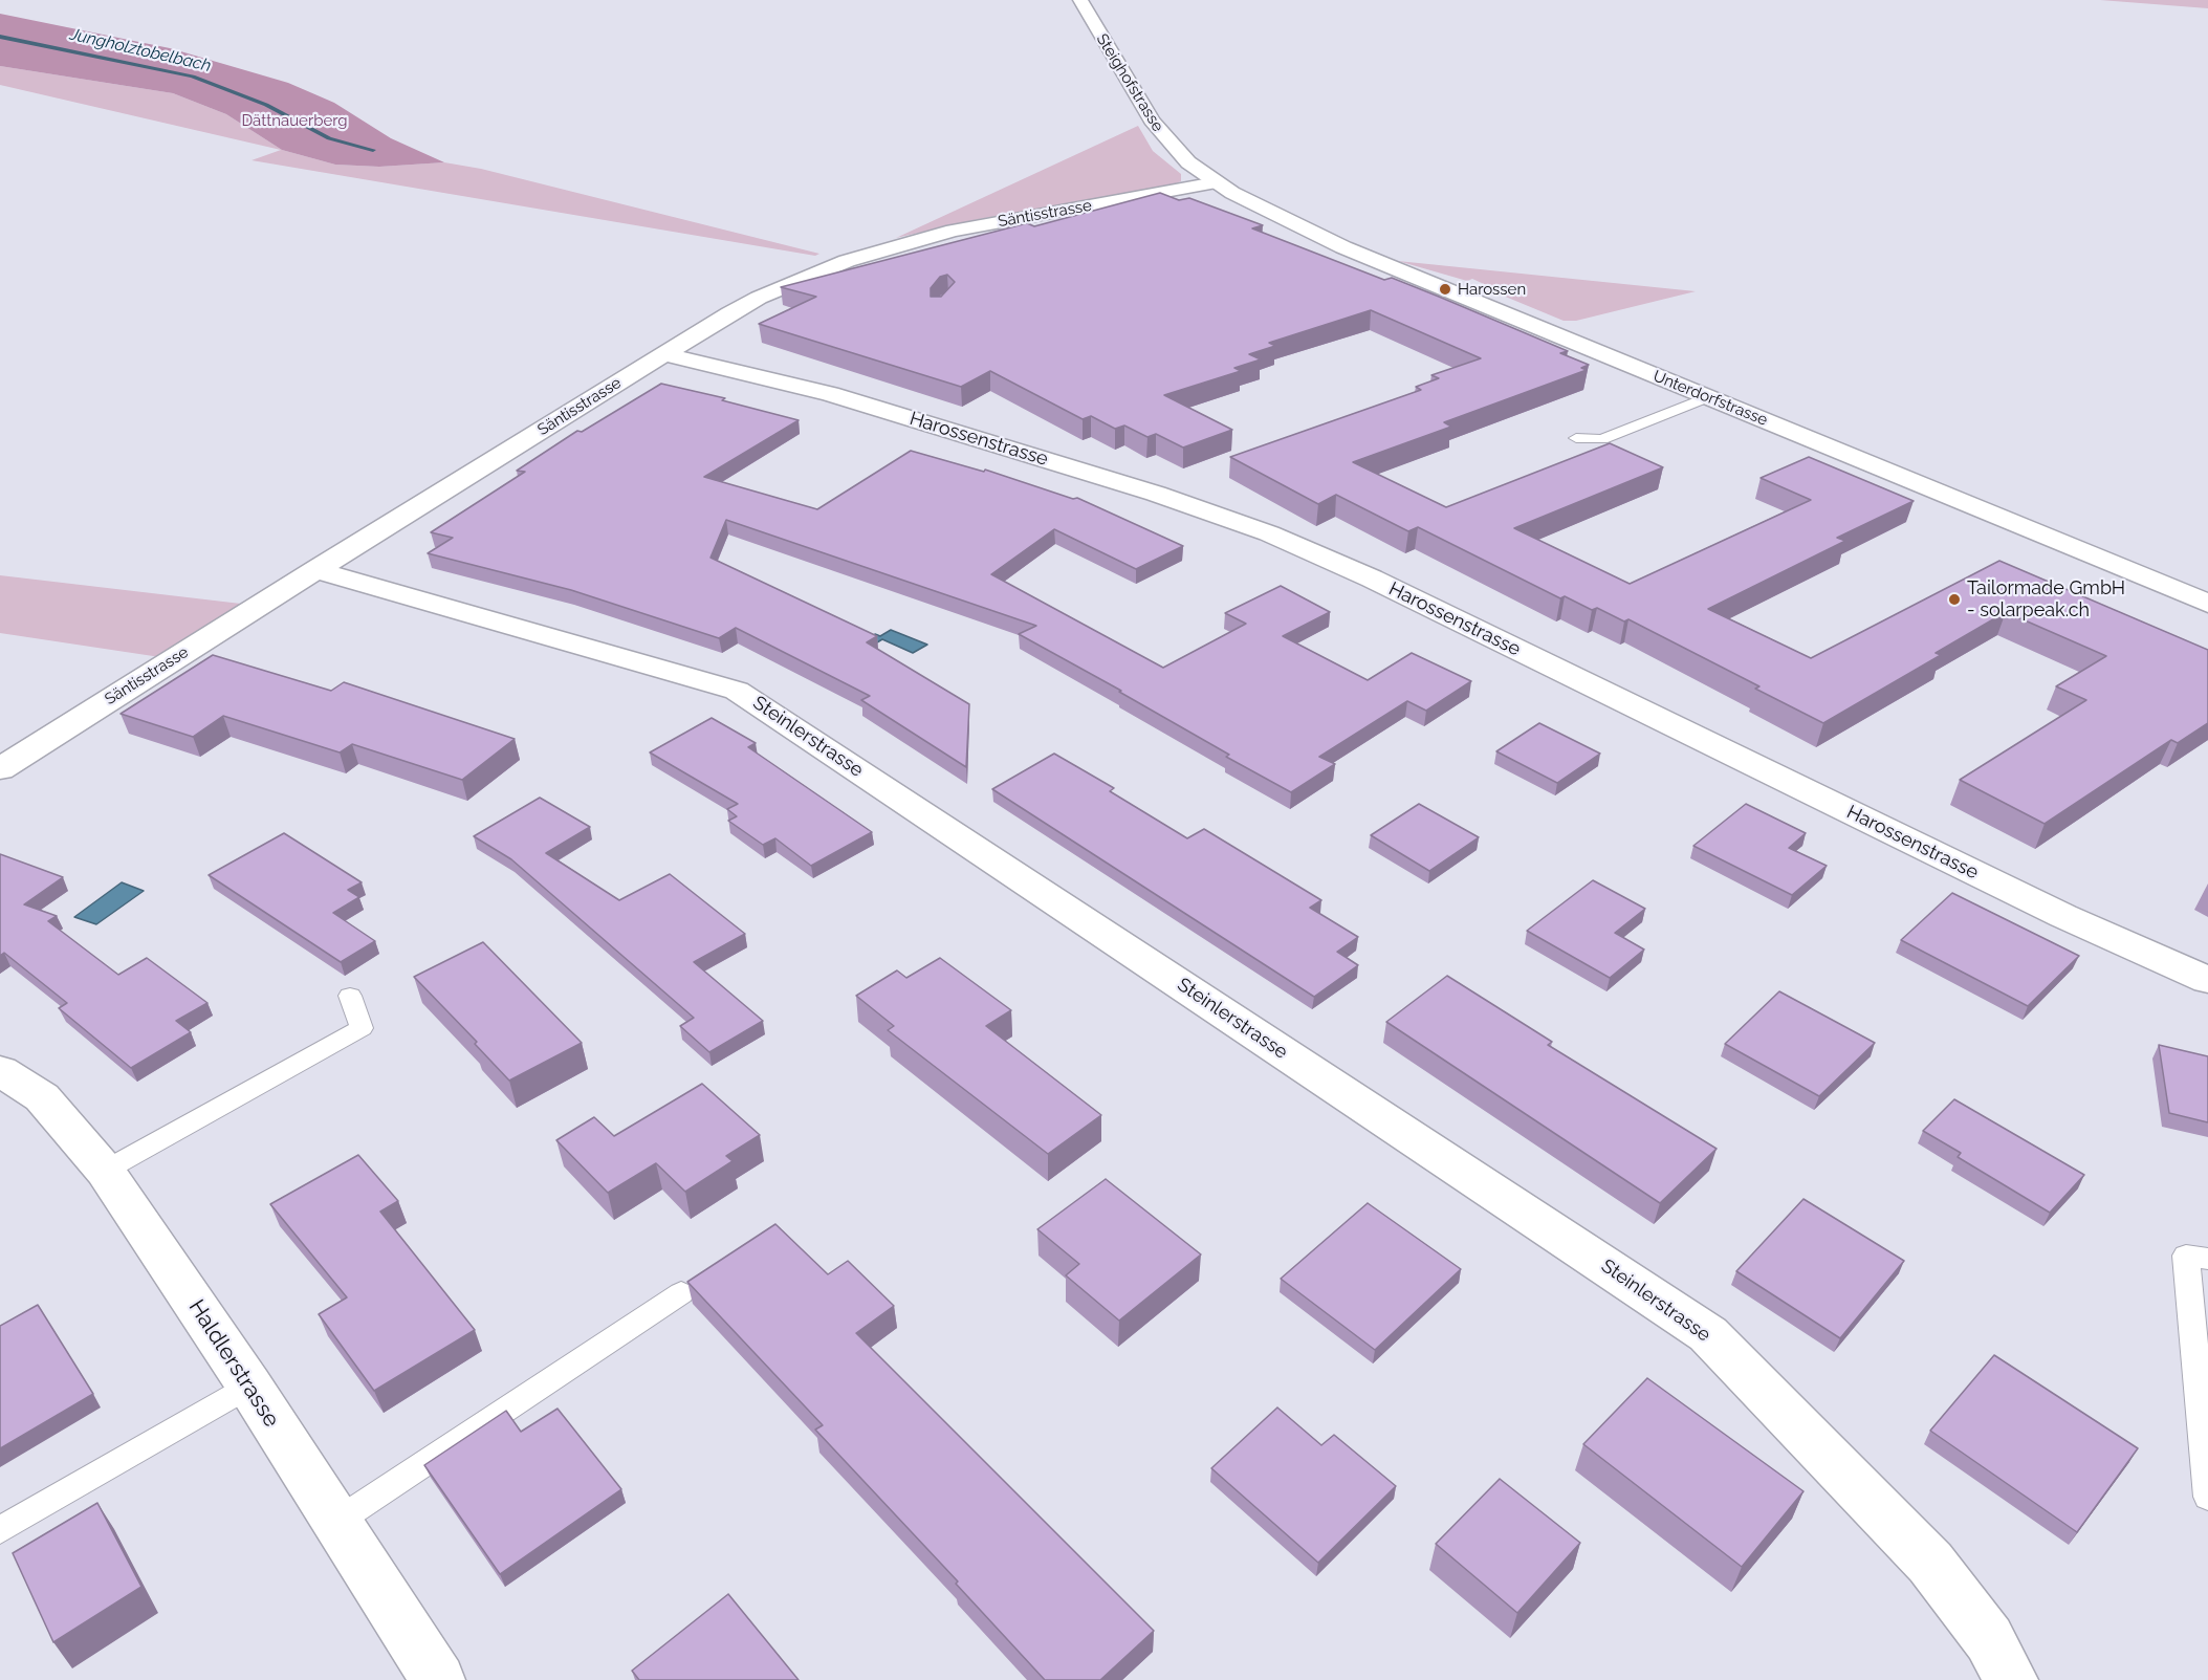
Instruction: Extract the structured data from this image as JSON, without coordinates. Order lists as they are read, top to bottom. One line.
{"streets":{"street":["Steighofstrasse","Säntisstrasse","Unterdorfstrasse","Harossenstrasse","Steinlerstrasse","Haldlerstrasse"]},"crossings":[["Steighofstrasse","Säntisstrasse"],["Steighofstrasse","Unterdorfstrasse"],["Säntisstrasse","Unterdorfstrasse"],["Säntisstrasse","Harossenstrasse"],["Säntisstrasse","Steinlerstrasse"]],"water":["Jungholztobelbach"],"parks":["Dättnauerberg"],"places":["Harossen","Tailormade GmbH - solarpeak.ch"]}
